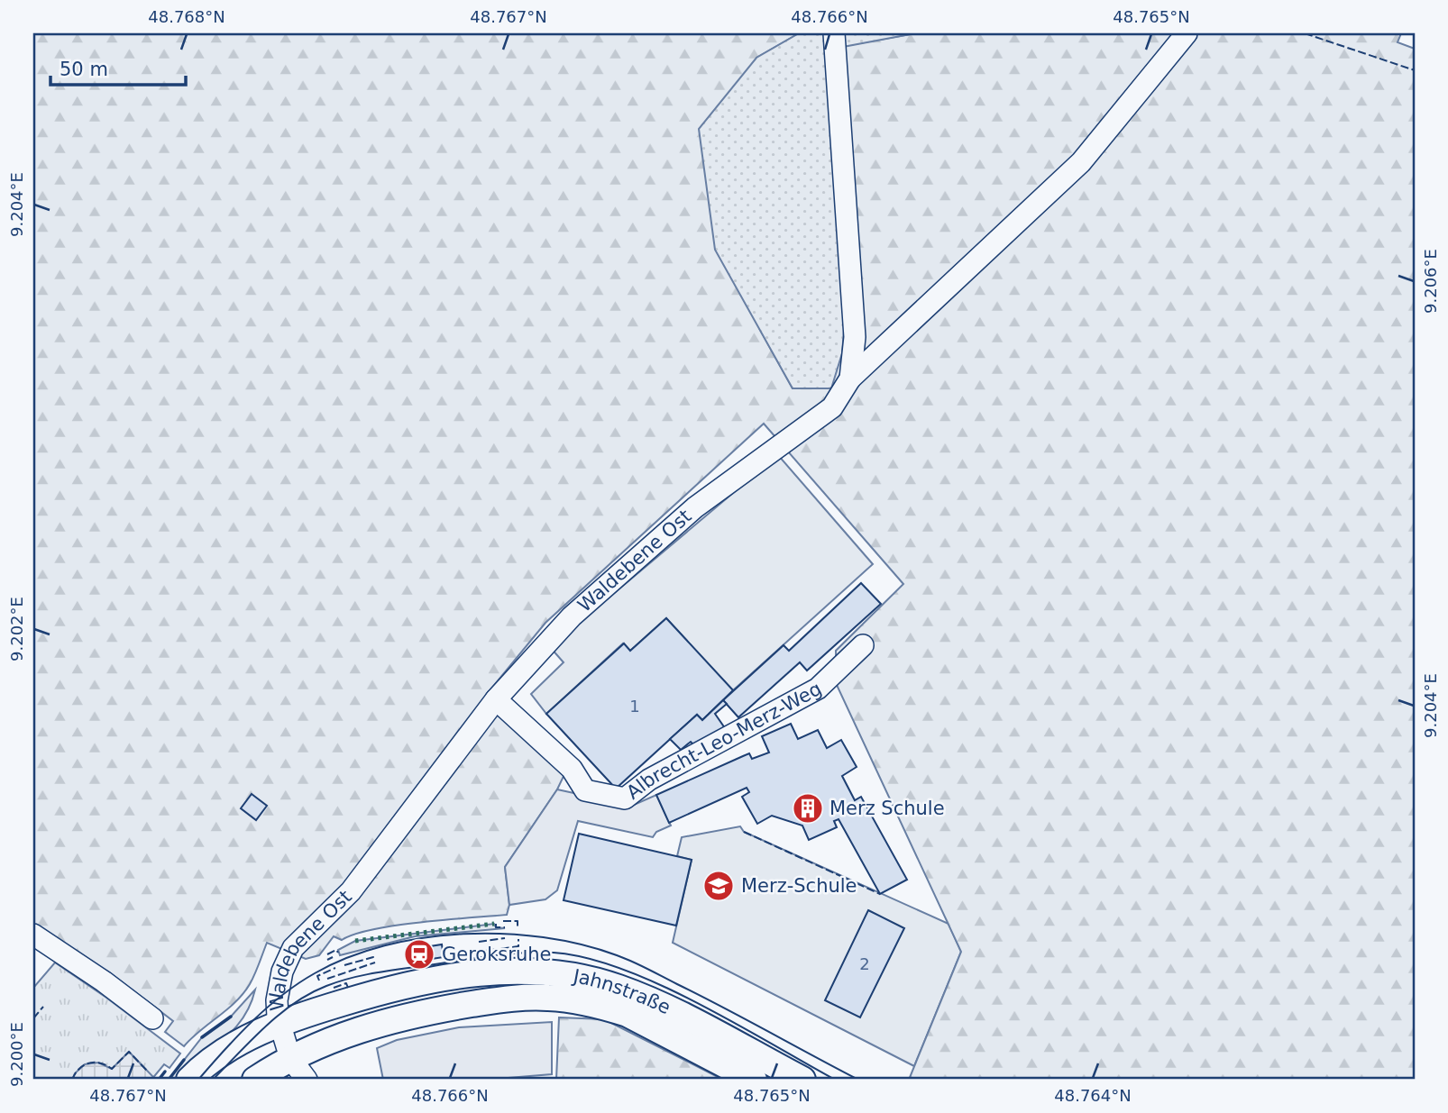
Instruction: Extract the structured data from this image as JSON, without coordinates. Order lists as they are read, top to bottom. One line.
{"streets":{"main road":["Jahnstraße"],"street":["Waldebene Ost","Albrecht-Leo-Merz-Weg"]},"crossings":[["Waldebene Ost","Albrecht-Leo-Merz-Weg"],["Waldebene Ost","Jahnstraße"]],"places":{"building":["Merz Schule"],"school or university":["Merz-Schule"],"station":["Geroksruhe"]},"house_numbers":["1","2"],"scale_bar":"50 m","coordinates":["48.768°N","48.767°N","48.766°N","48.765°N","9.204°E","9.206°E","9.202°E","9.200°E","48.764°N"]}
